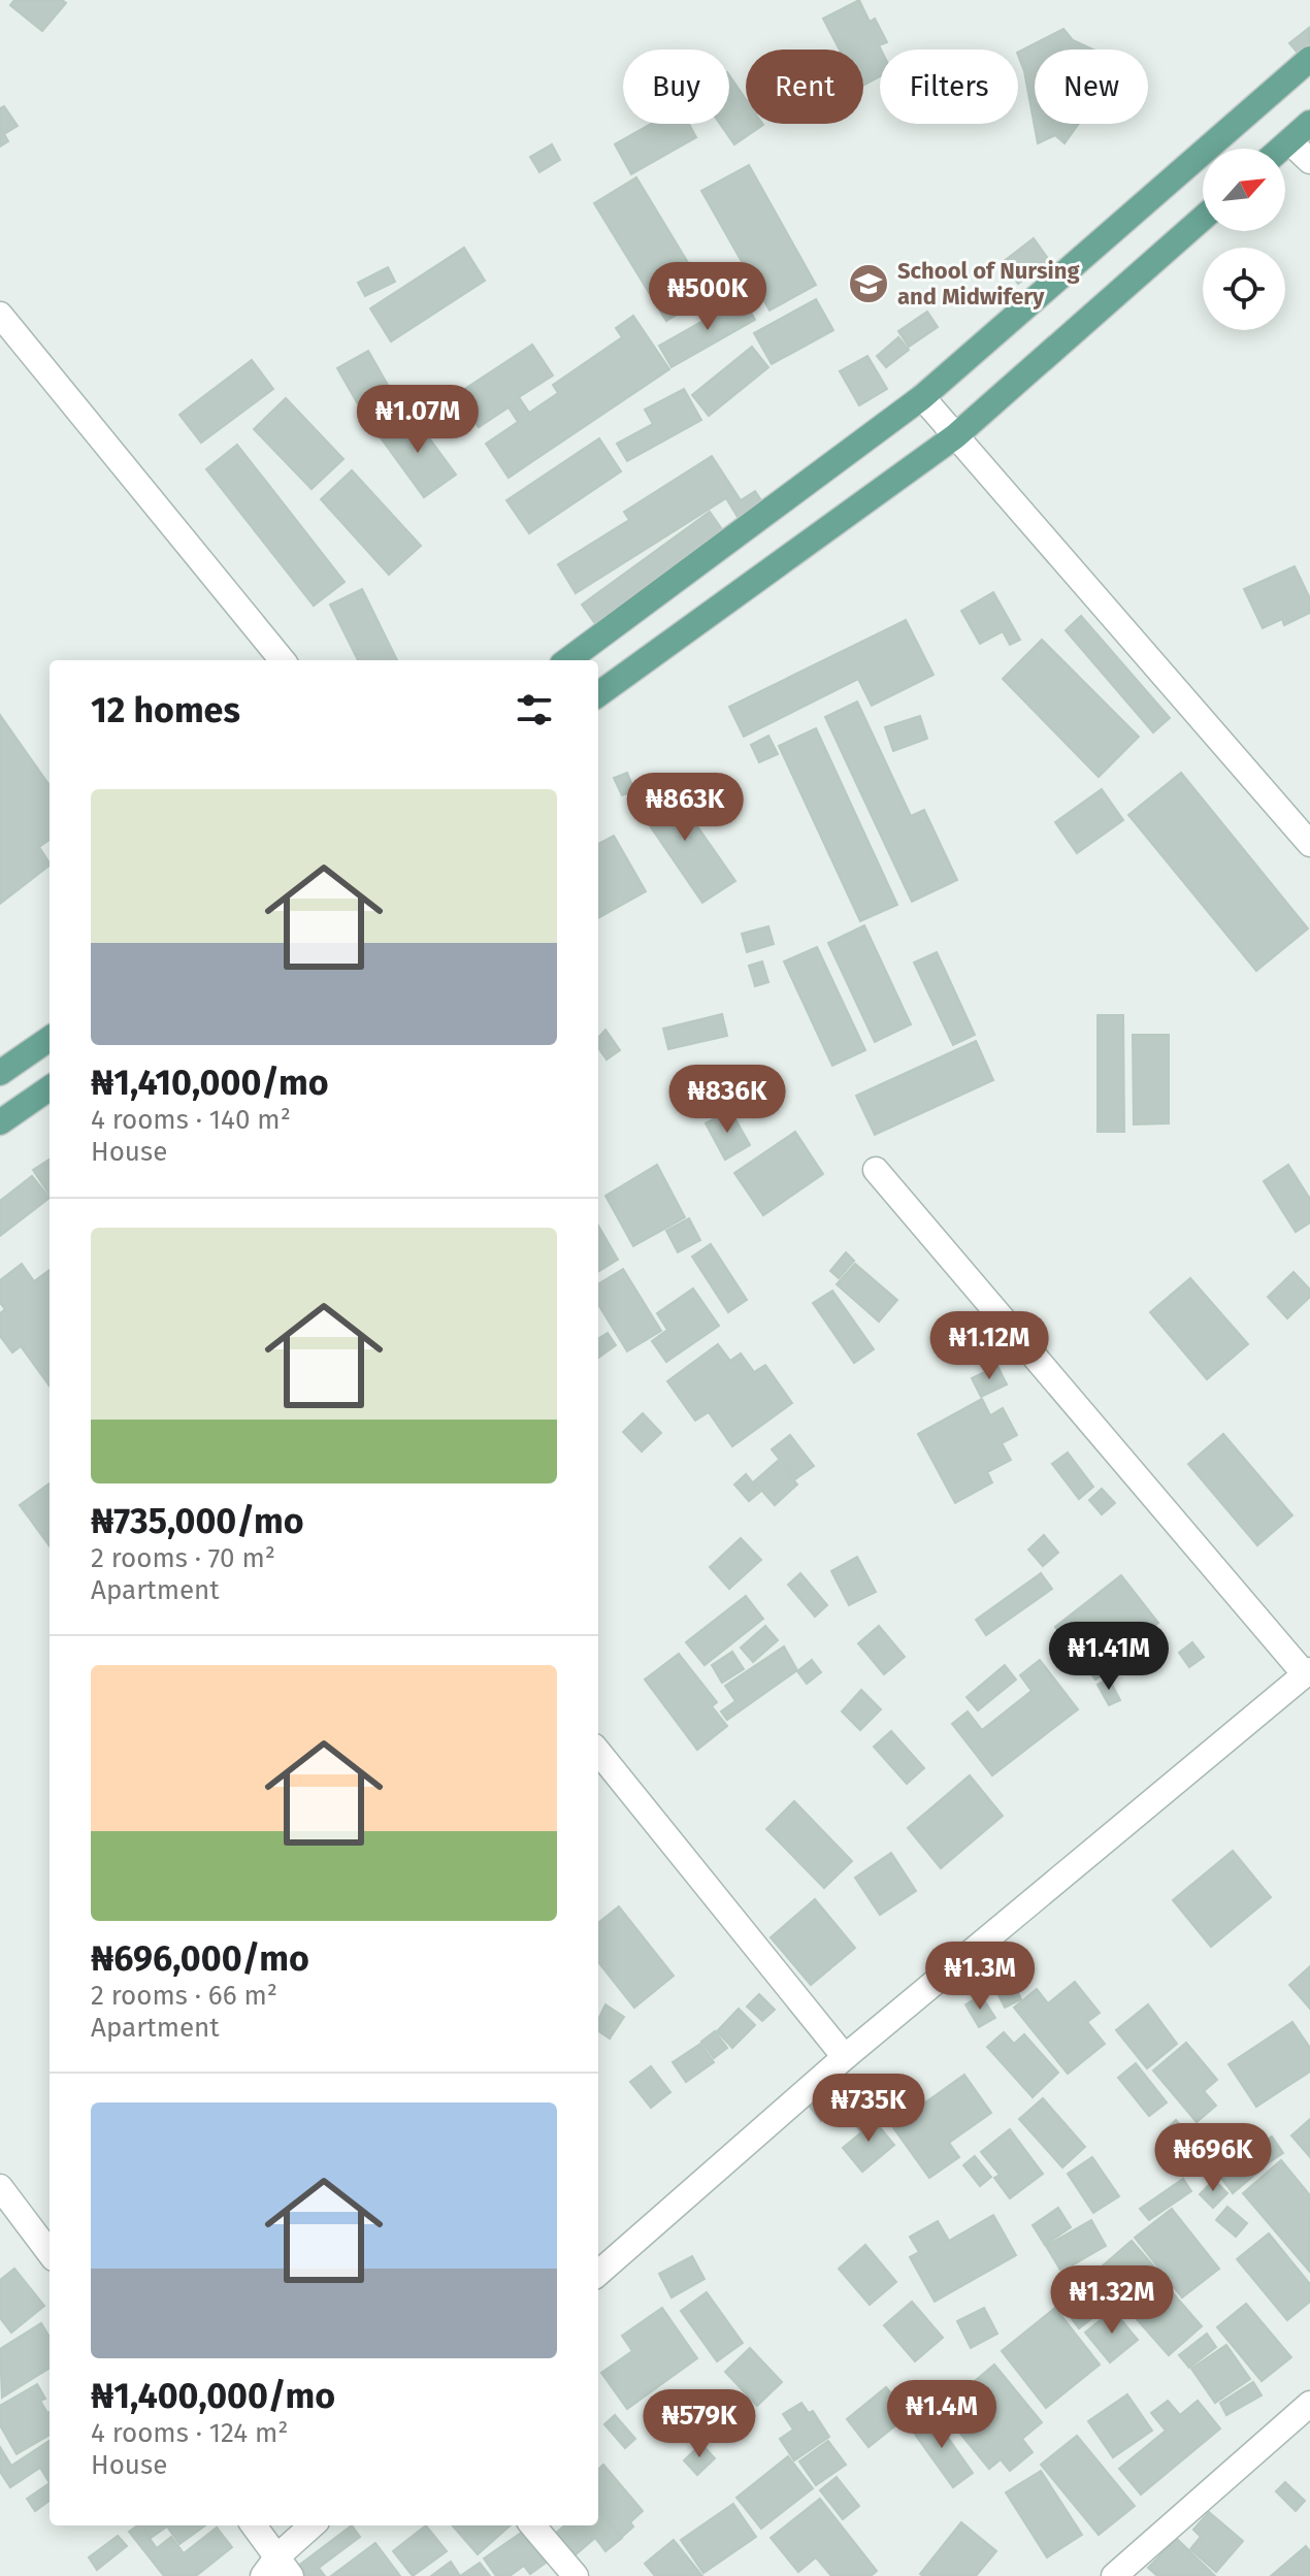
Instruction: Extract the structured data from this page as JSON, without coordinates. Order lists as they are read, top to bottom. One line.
{"places":{"school or university":["School of Nursing and Midwifery"]},"north":"top right","page":{"chip":["Buy","Rent","Filters","New"],"price":["₦500K","₦1.07M","₦863K","₦836K","₦1.12M","₦1.41M","₦1.3M","₦735K","₦696K","₦1.32M","₦1.4M","₦579K"],"heading":"12 homes","list":[{"name":"₦1,410,000/mo","note":"4 rooms · 140 m² · House"},{"name":"₦735,000/mo","note":"2 rooms · 70 m² · Apartment"},{"name":"₦696,000/mo","note":"2 rooms · 66 m² · Apartment"},{"name":"₦1,400,000/mo","note":"4 rooms · 124 m² · House"}]}}
